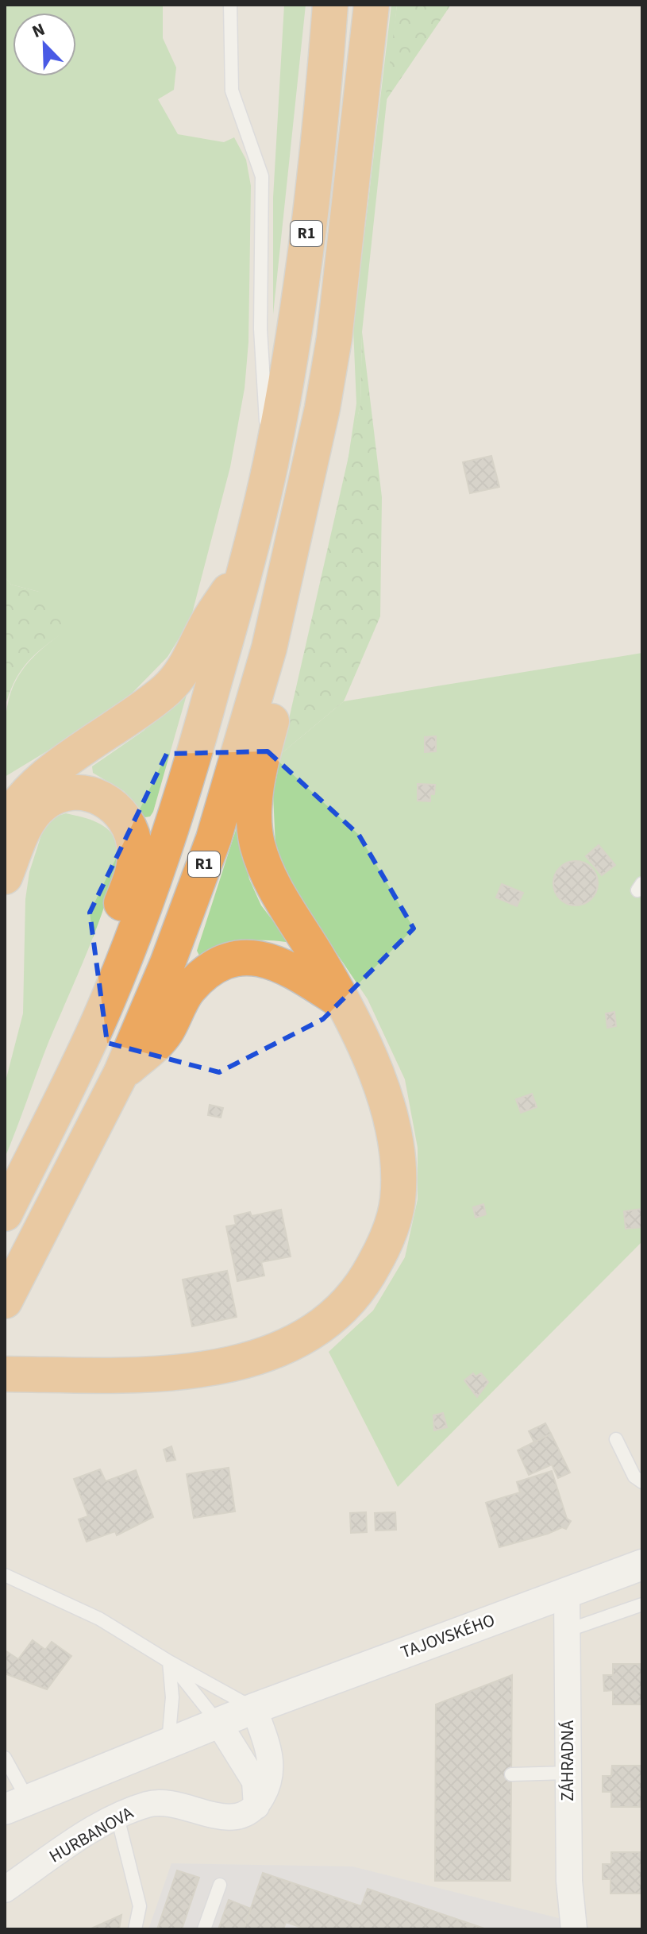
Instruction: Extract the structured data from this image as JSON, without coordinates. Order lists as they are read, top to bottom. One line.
{"streets":{"highway":["R1"],"street":["TAJOVSKÉHO","ZÁHRADNÁ","HURBANOVA"]},"crossings":[["TAJOVSKÉHO","ZÁHRADNÁ"]],"north":"top left"}
